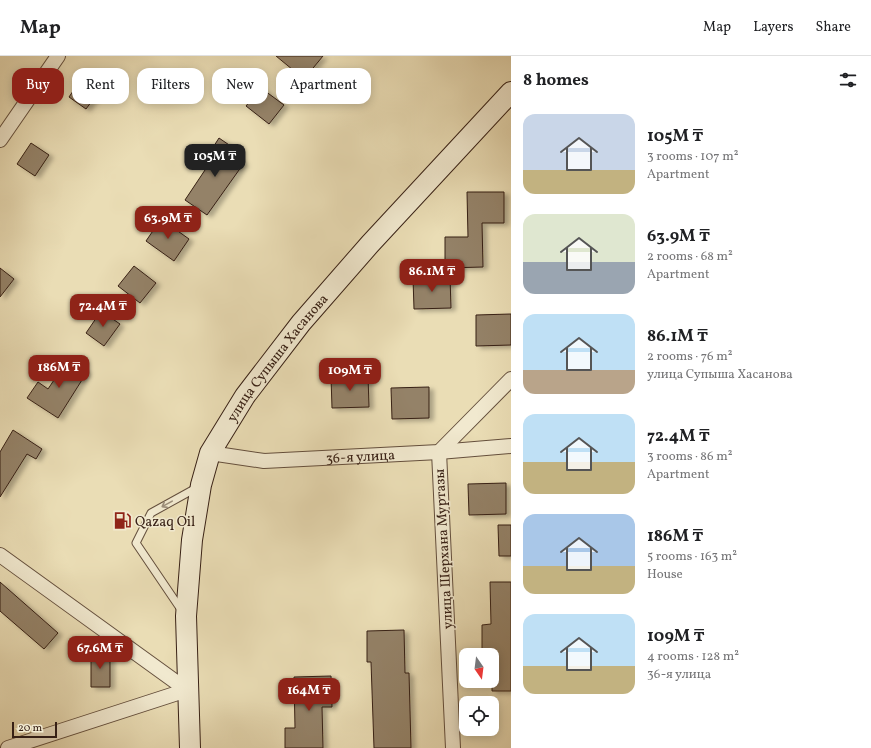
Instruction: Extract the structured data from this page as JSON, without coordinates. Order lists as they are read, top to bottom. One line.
{"streets":{"street":["улица Супыша Хасанова","36-я улица","улица Шерхана Муртазы"]},"crossings":[["улица Супыша Хасанова","36-я улица"],["36-я улица","улица Шерхана Муртазы"]],"places":{"fuel station":["Qazaq Oil"]},"scale_bar":"20 m","north":"bottom","page":{"header":"Map","nav":["Map","Layers","Share"],"heading":"8 homes","chip":["Buy","Rent","Filters","New","Apartment"],"list":[{"name":"105M ₸","note":"3 rooms · 107 m² · Apartment"},{"name":"63.9M ₸","note":"2 rooms · 68 m² · Apartment"},{"name":"86.1M ₸","note":"2 rooms · 76 m² · улица Супыша Хасанова"},{"name":"72.4M ₸","note":"3 rooms · 86 m² · Apartment"},{"name":"186M ₸","note":"5 rooms · 163 m² · House"},{"name":"109M ₸","note":"4 rooms · 128 m² · 36-я улица"}],"price":["105M ₸","63.9M ₸","86.1M ₸","72.4M ₸","186M ₸","109M ₸","67.6M ₸","164M ₸"],"scale":"20 m"}}
